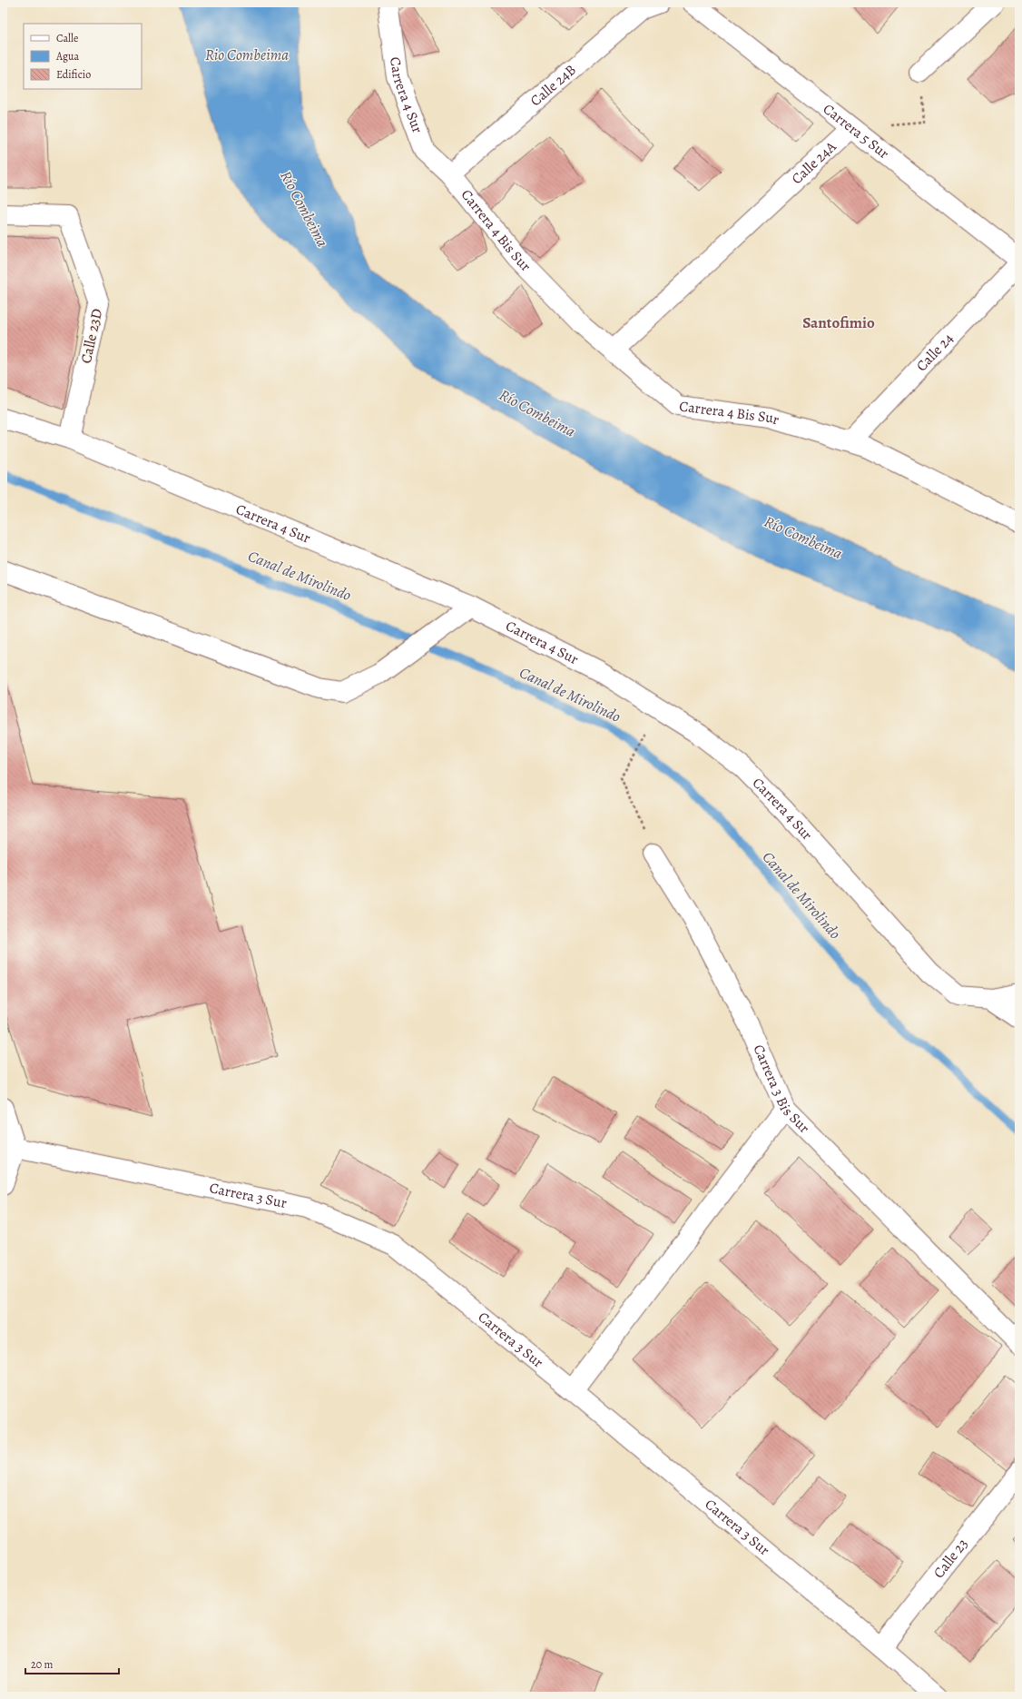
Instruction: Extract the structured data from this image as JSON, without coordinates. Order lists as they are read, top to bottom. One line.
{"streets":{"street":["Calle 24B","Carrera 4 Sur","Carrera 5 Sur","Calle 24A","Carrera 4 Bis Sur","Calle 23D","Calle 24","Carrera 3 Bis Sur","Carrera 3 Sur","Calle 23"]},"crossings":[["Calle 24B","Carrera 4 Sur"],["Calle 24B","Carrera 4 Bis Sur"],["Carrera 4 Sur","Carrera 4 Bis Sur"],["Carrera 4 Sur","Calle 23D"],["Carrera 5 Sur","Calle 24A"],["Calle 24A","Carrera 4 Bis Sur"],["Carrera 4 Bis Sur","Calle 24"],["Carrera 3 Sur","Calle 23"]],"districts":["Santofimio"],"water":["Rio Combeima","Río Combeima","Canal de Mirolindo"],"legend":["Calle","Agua","Edificio"],"scale_bar":"20 m"}
